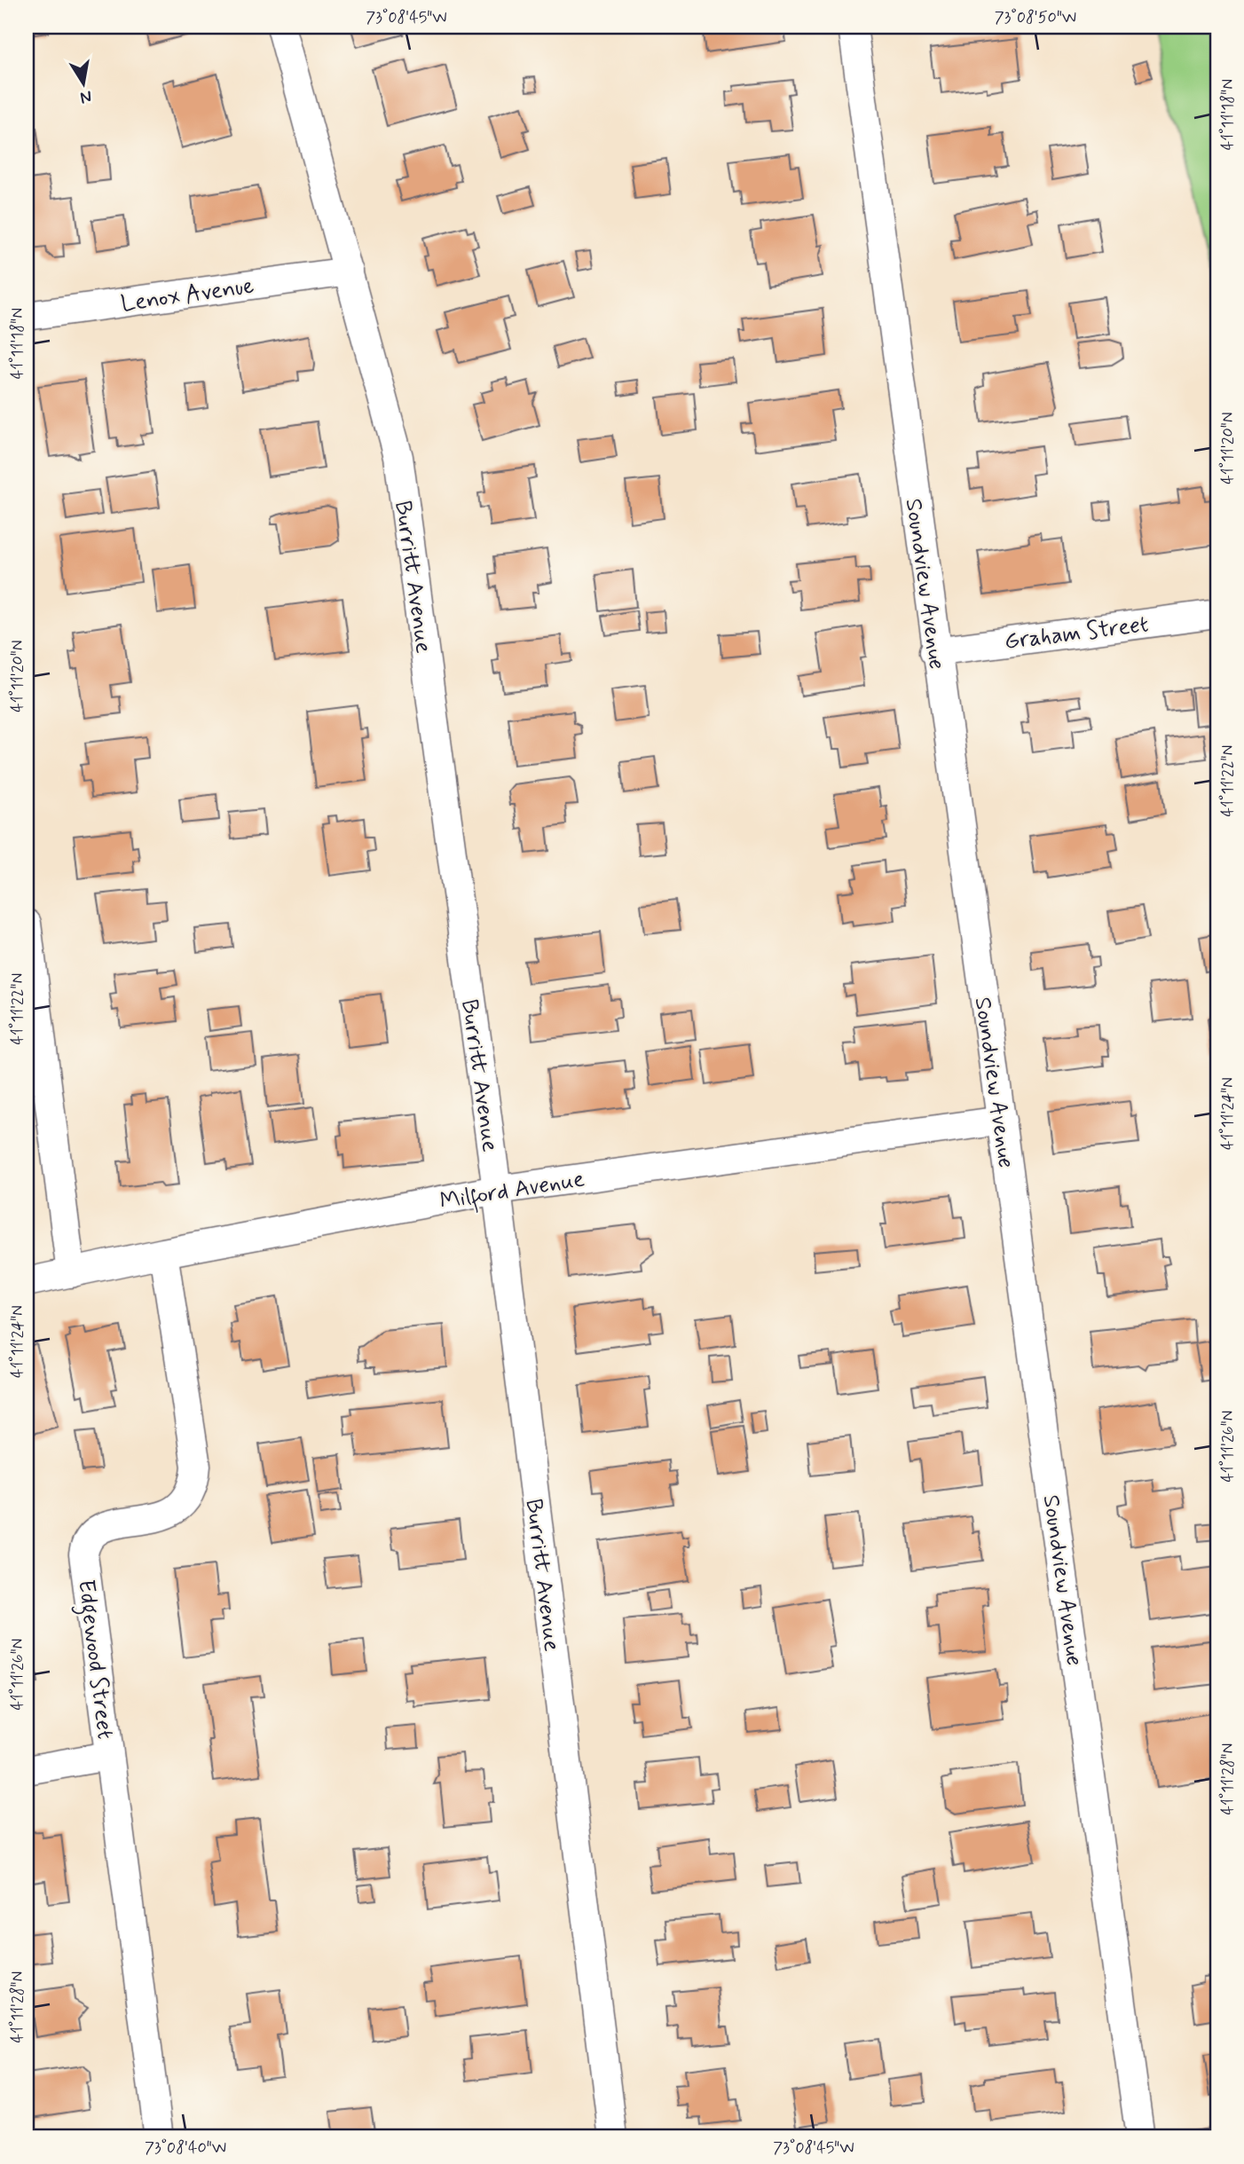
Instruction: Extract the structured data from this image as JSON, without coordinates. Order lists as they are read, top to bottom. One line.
{"streets":{"street":["Lenox Avenue","Burritt Avenue","Soundview Avenue","Graham Street","Milford Avenue","Edgewood Street"]},"crossings":[["Lenox Avenue","Burritt Avenue"],["Burritt Avenue","Milford Avenue"],["Soundview Avenue","Graham Street"],["Soundview Avenue","Milford Avenue"],["Milford Avenue","Edgewood Street"]],"north":"bottom","coordinates":["73°08'45\"W","73°08'50\"W","41°11'18\"N","41°11'20\"N","41°11'22\"N","41°11'24\"N","41°11'26\"N","41°11'28\"N","73°08'40\"W"]}
